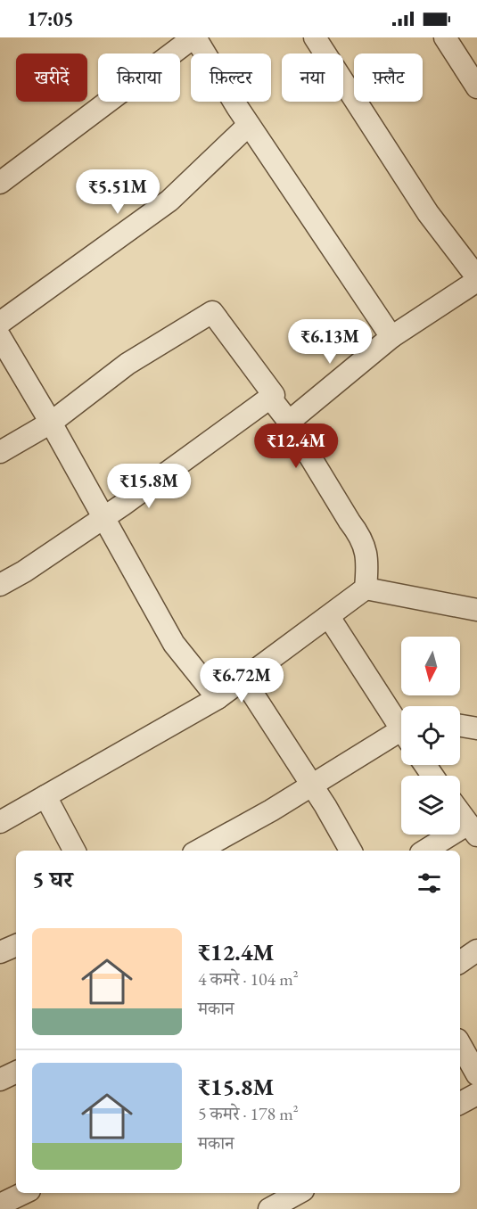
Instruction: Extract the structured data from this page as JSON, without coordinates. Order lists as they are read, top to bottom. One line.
{"north":"bottom","page":{"status":"17:05","chip":["खरीदें","किराया","फ़िल्टर","नया","फ़्लैट"],"price":["₹5.51M","₹6.13M","₹12.4M","₹15.8M","₹6.72M"],"heading":"5 घर","list":[{"name":"₹12.4M","note":"4 कमरे · 104 m² · मकान"},{"name":"₹15.8M","note":"5 कमरे · 178 m² · मकान"}]}}
